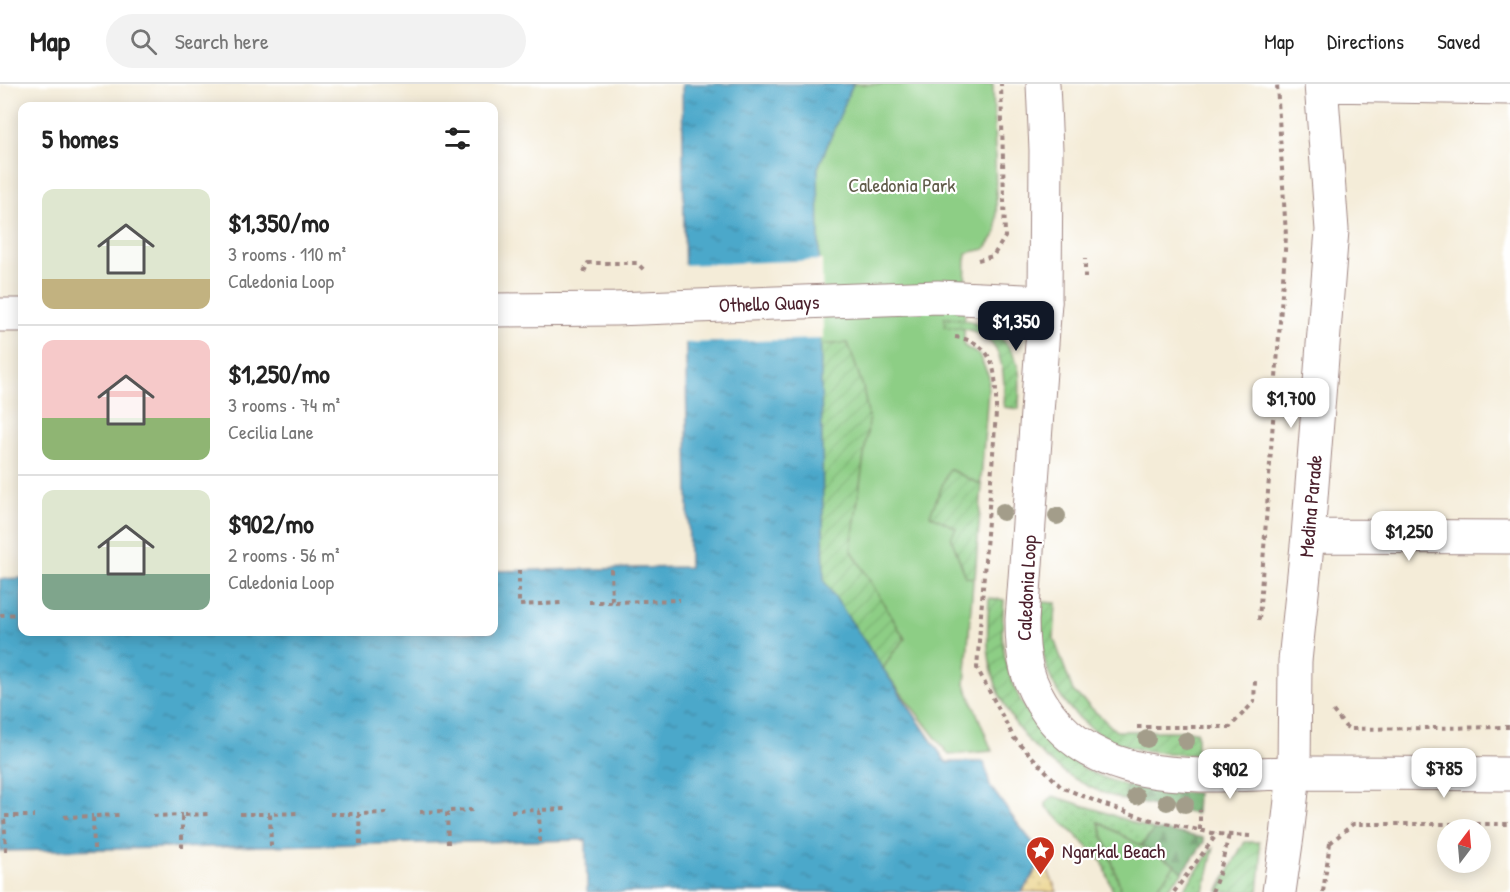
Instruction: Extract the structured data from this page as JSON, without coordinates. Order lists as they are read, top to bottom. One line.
{"streets":{"street":["Othello Quays","Medina Parade","Caledonia Loop"]},"crossings":[["Othello Quays","Caledonia Loop"],["Medina Parade","Caledonia Loop"]],"parks":["Caledonia Park"],"places":{"place":["Ngarkal Beach"]},"north":"top","page":{"header":"Map","search":"Search here","nav":["Map","Directions","Saved"],"heading":"5 homes","list":[{"name":"$1,350/mo","note":"3 rooms · 110 m² · Caledonia Loop"},{"name":"$1,250/mo","note":"3 rooms · 74 m² · Cecilia Lane"},{"name":"$902/mo","note":"2 rooms · 56 m² · Caledonia Loop"}],"price":["$1,350","$1,700","$1,250","$785","$902"]}}
